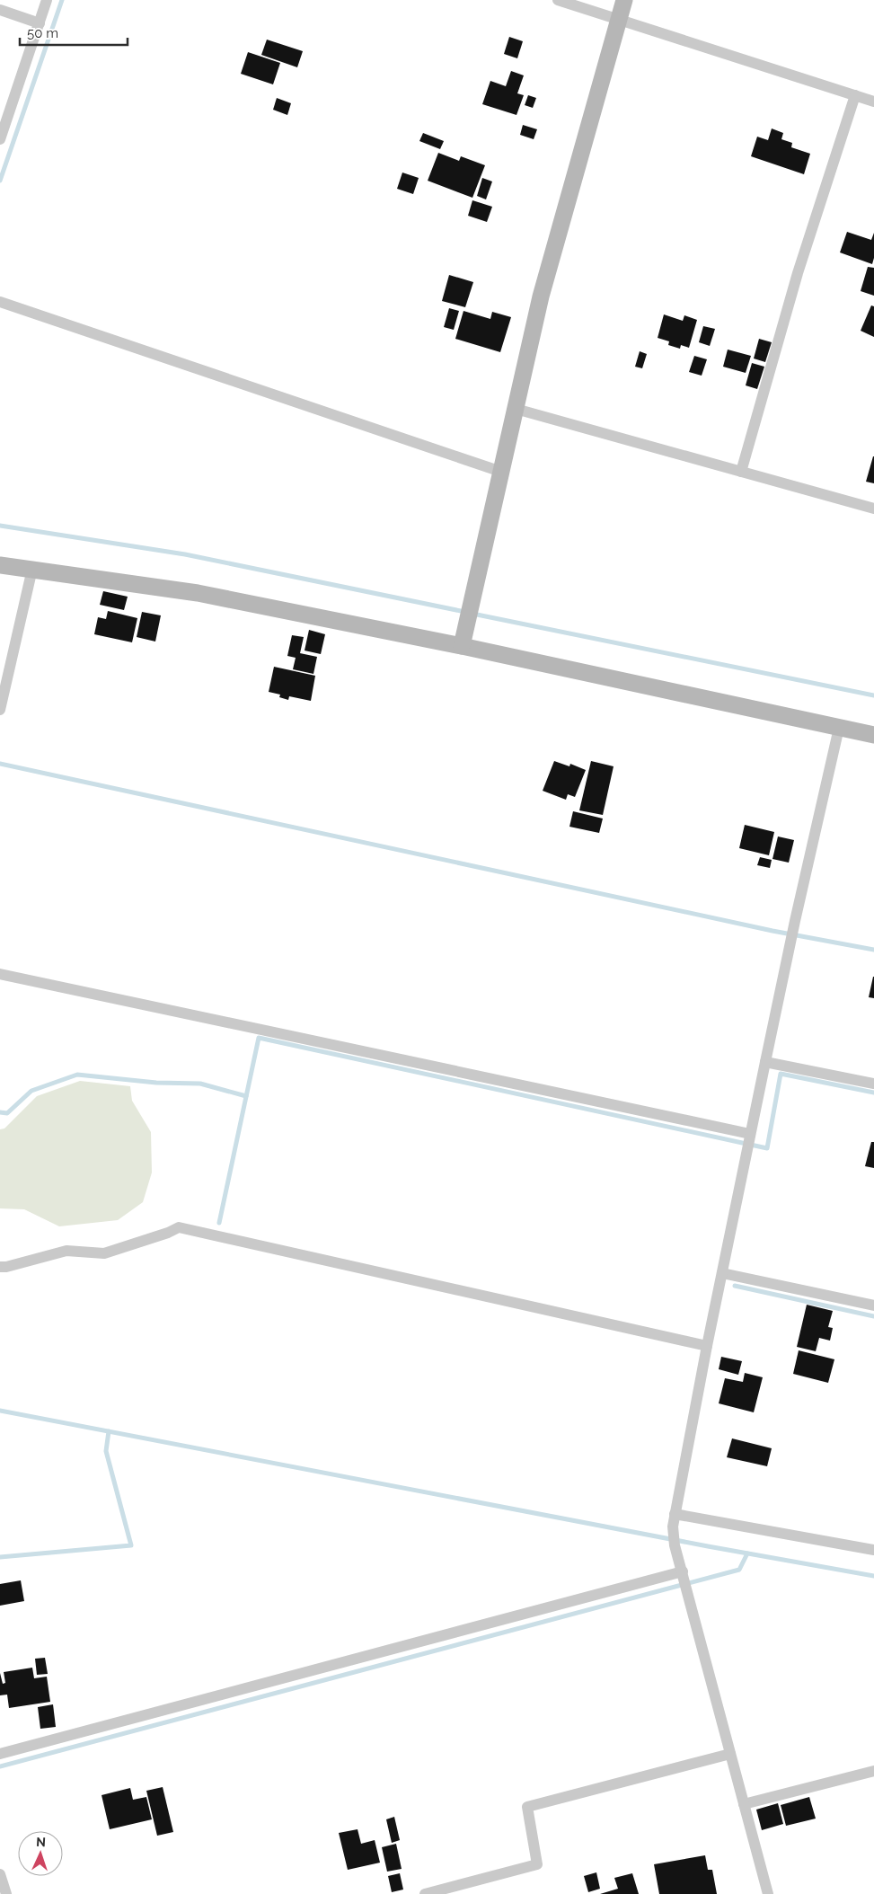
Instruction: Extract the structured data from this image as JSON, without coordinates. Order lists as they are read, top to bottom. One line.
{"scale_bar":"50 m","north":"top"}
